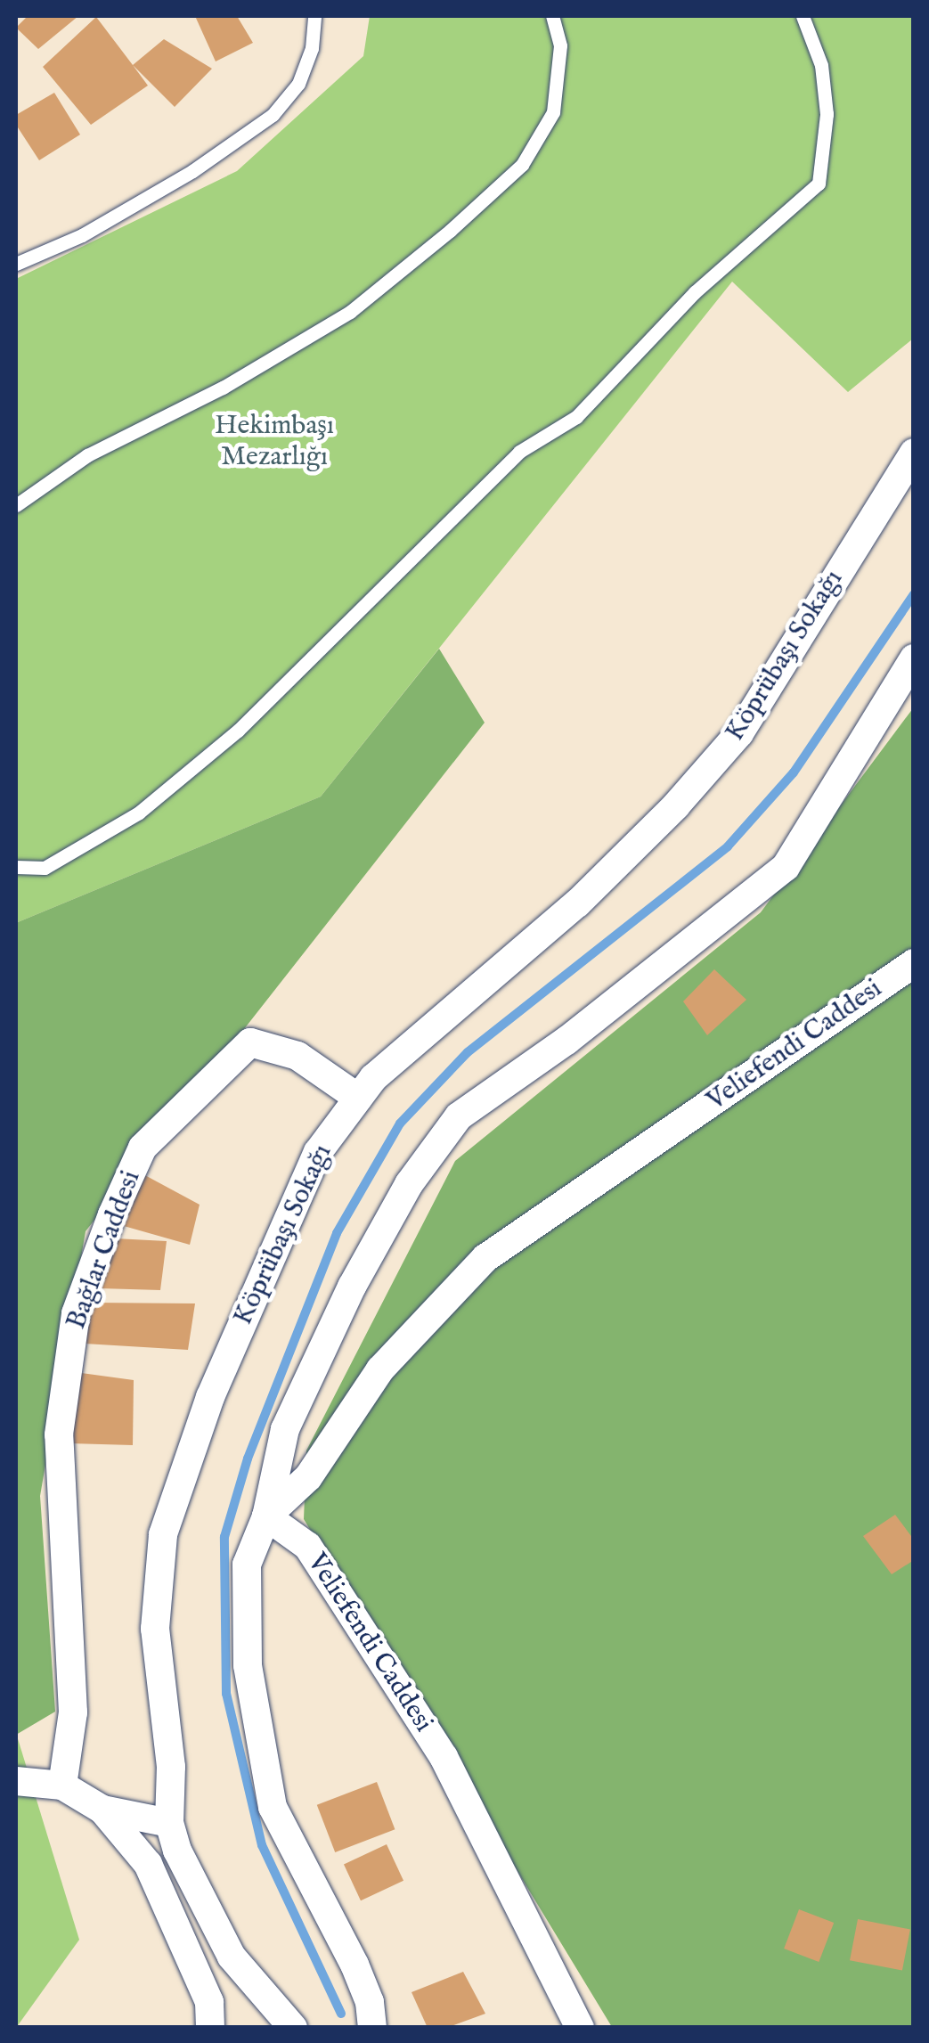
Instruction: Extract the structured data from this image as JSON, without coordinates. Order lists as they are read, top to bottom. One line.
{"streets":{"street":["Köprübaşı Sokağı","Veliefendi Caddesi","Bağlar Caddesi"]},"crossings":[["Köprübaşı Sokağı","Bağlar Caddesi"]],"parks":["Hekimbaşı Mezarlığı"]}
